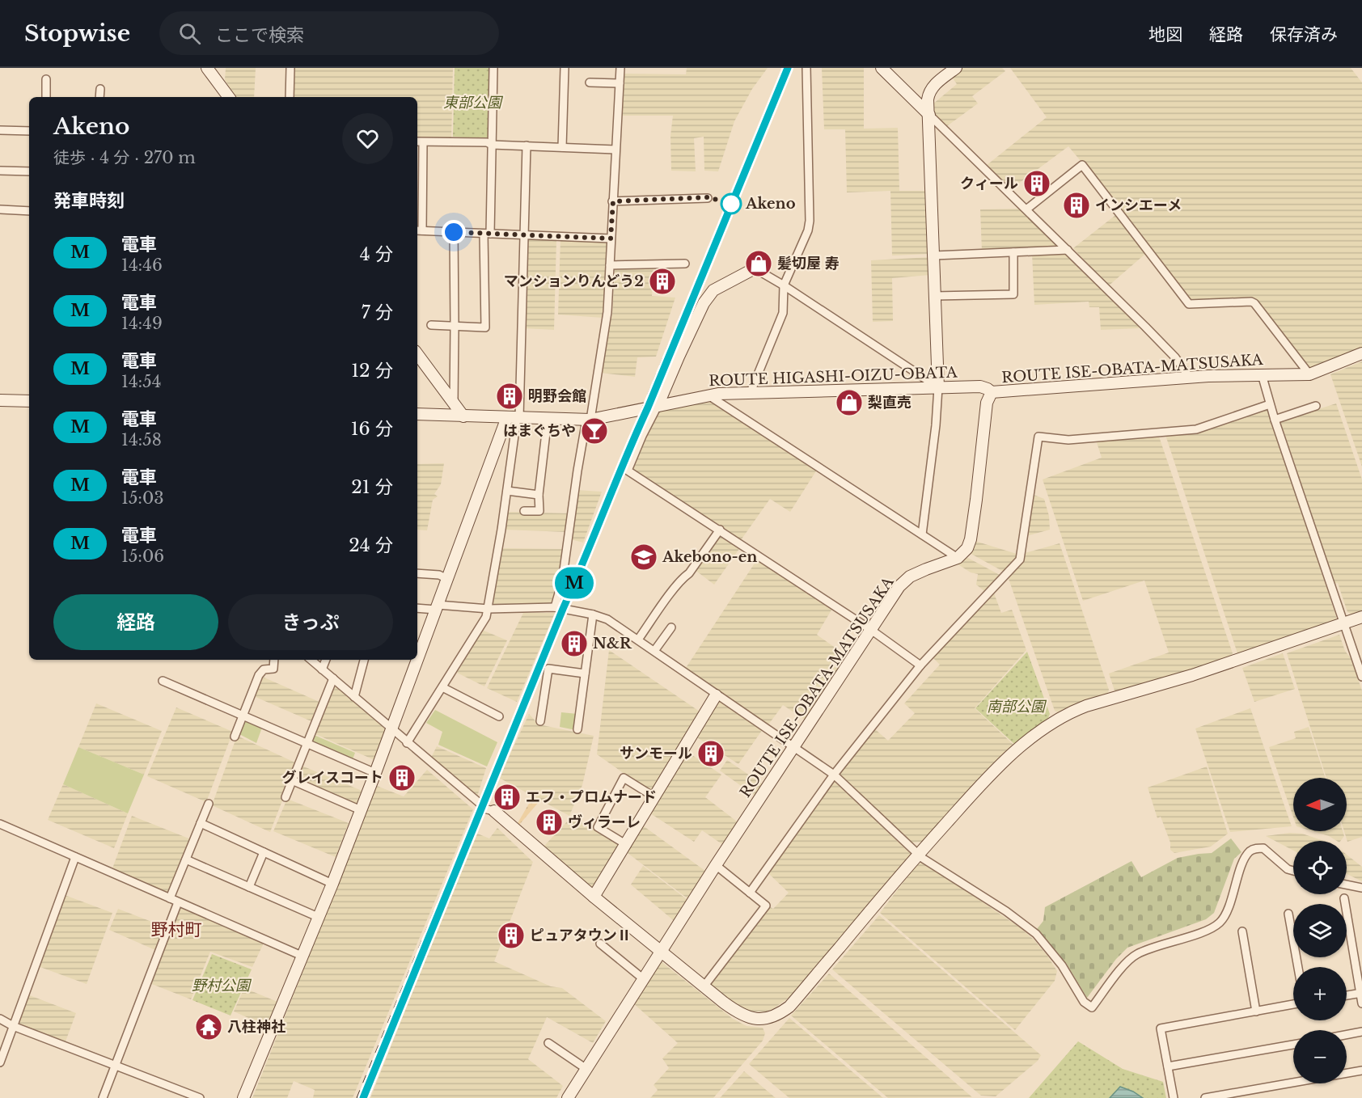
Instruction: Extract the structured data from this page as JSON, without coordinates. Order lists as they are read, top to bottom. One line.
{"streets":{"street":["ROUTE ISE-OBATA-MATSUSAKA","ROUTE HIGASHI-OIZU-OBATA"]},"crossings":[["ROUTE ISE-OBATA-MATSUSAKA","ROUTE HIGASHI-OIZU-OBATA"]],"districts":["野村町"],"parks":["東部公園","南部公園","野村公園"],"places":{"building":["クィール","インシエーメ","マンションりんどう2","明野会館","N&R","サンモール","グレイスコート","エフ・プロムナード","ヴィラーレ","ピュアタウンⅡ"],"other":["Akeno"],"shop":["髪切屋 寿","梨直売"],"bar":["はまぐちや"],"school or university":["Akebono-en"],"temple":["八柱神社"]},"north":"left","page":{"header":"Stopwise","search":"ここで検索","nav":["地図","経路","保存済み"],"on_map":"M","heading":[["Akeno","徒歩 · 4 分 · 270 m"],"発車時刻"],"list":[{"mark":"M","name":"電車","note":"14:46","value":"4 分"},{"mark":"M","name":"電車","note":"14:49","value":"7 分"},{"mark":"M","name":"電車","note":"14:54","value":"12 分"},{"mark":"M","name":"電車","note":"14:58","value":"16 分"},{"mark":"M","name":"電車","note":"15:03","value":"21 分"},{"mark":"M","name":"電車","note":"15:06","value":"24 分"}],"buttons":["経路","きっぷ"],"map_buttons":["+","−"]}}
